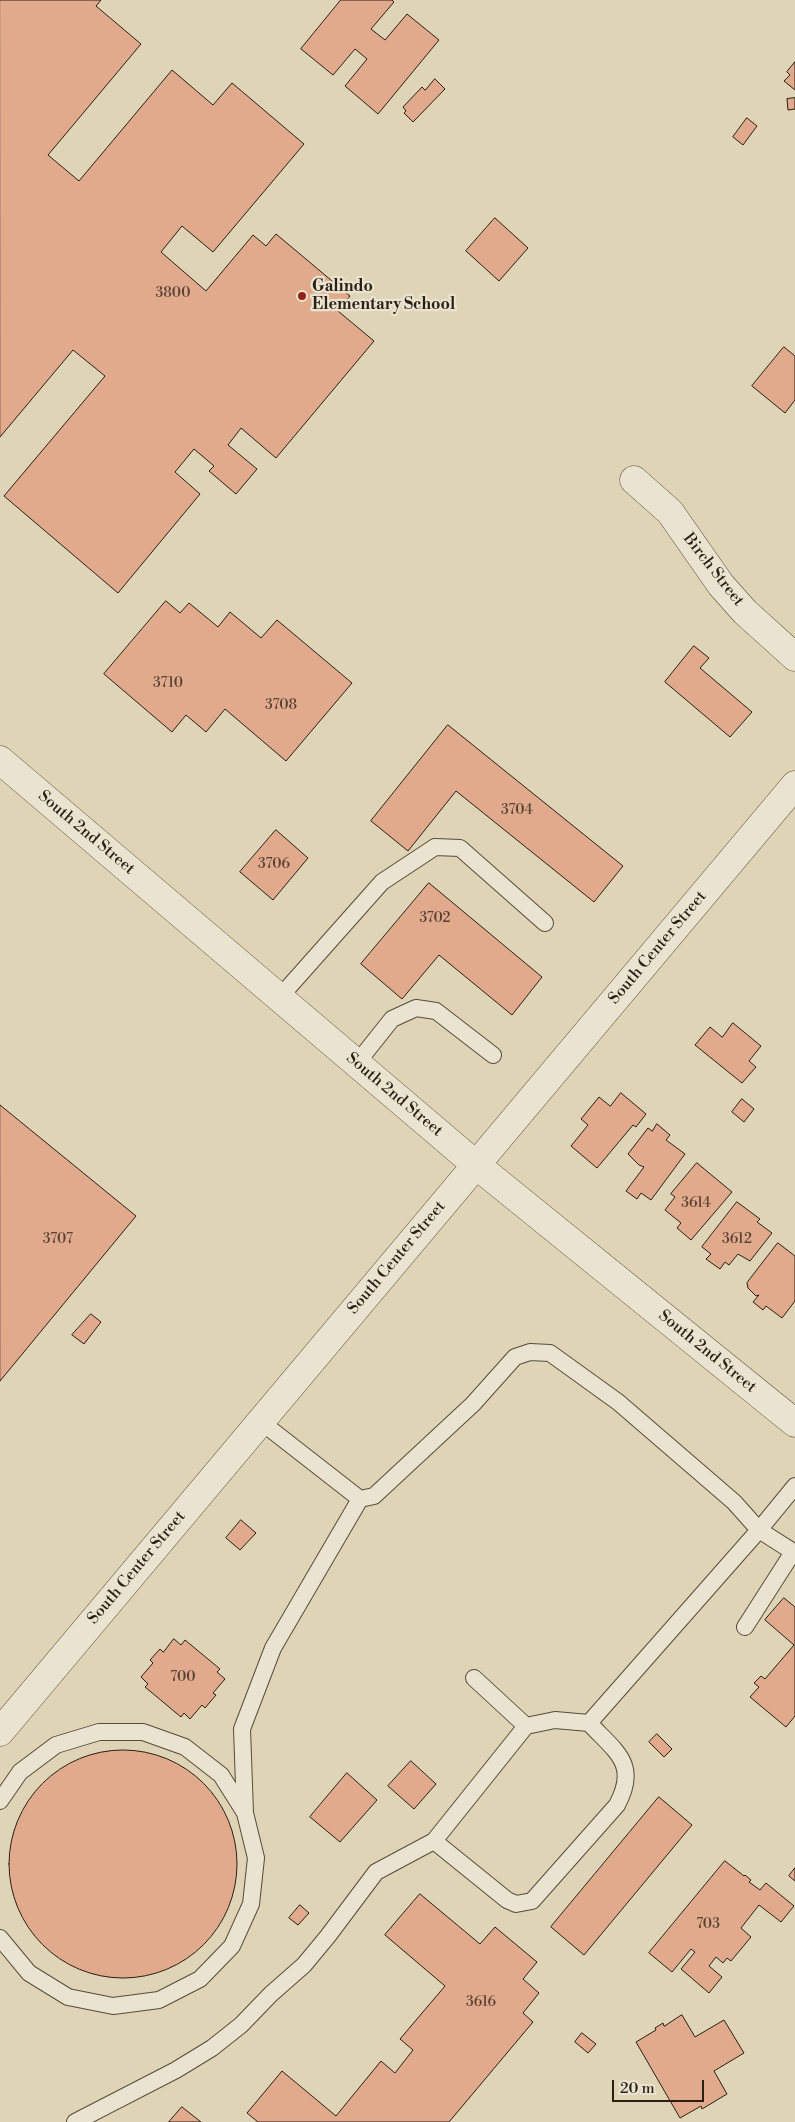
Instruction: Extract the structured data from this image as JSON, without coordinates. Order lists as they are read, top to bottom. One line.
{"streets":{"street":["Birch Street","South 2nd Street","South Center Street"]},"crossings":[["South 2nd Street","South Center Street"]],"places":["Galindo Elementary School"],"house_numbers":["3800","3710","3708","3704","3706","3702","3614","3707","3612","700","703","3616"],"scale_bar":"20 m"}
